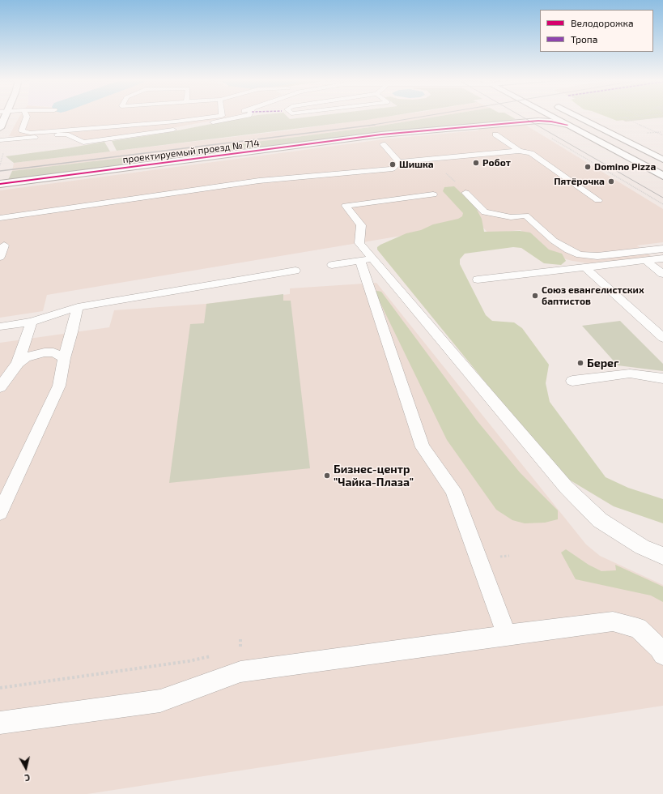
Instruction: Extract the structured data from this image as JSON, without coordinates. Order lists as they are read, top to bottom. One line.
{"streets":{"main road":["проектируемый проезд № 714"]},"places":["Робот","Шишка","Domino Pizza","Пятёрочка","Союз евангелистских баптистов","Берег","Бизнес-центр \"Чайка-Плаза\""],"legend":["Велодорожка","Тропа"],"north":"bottom"}
